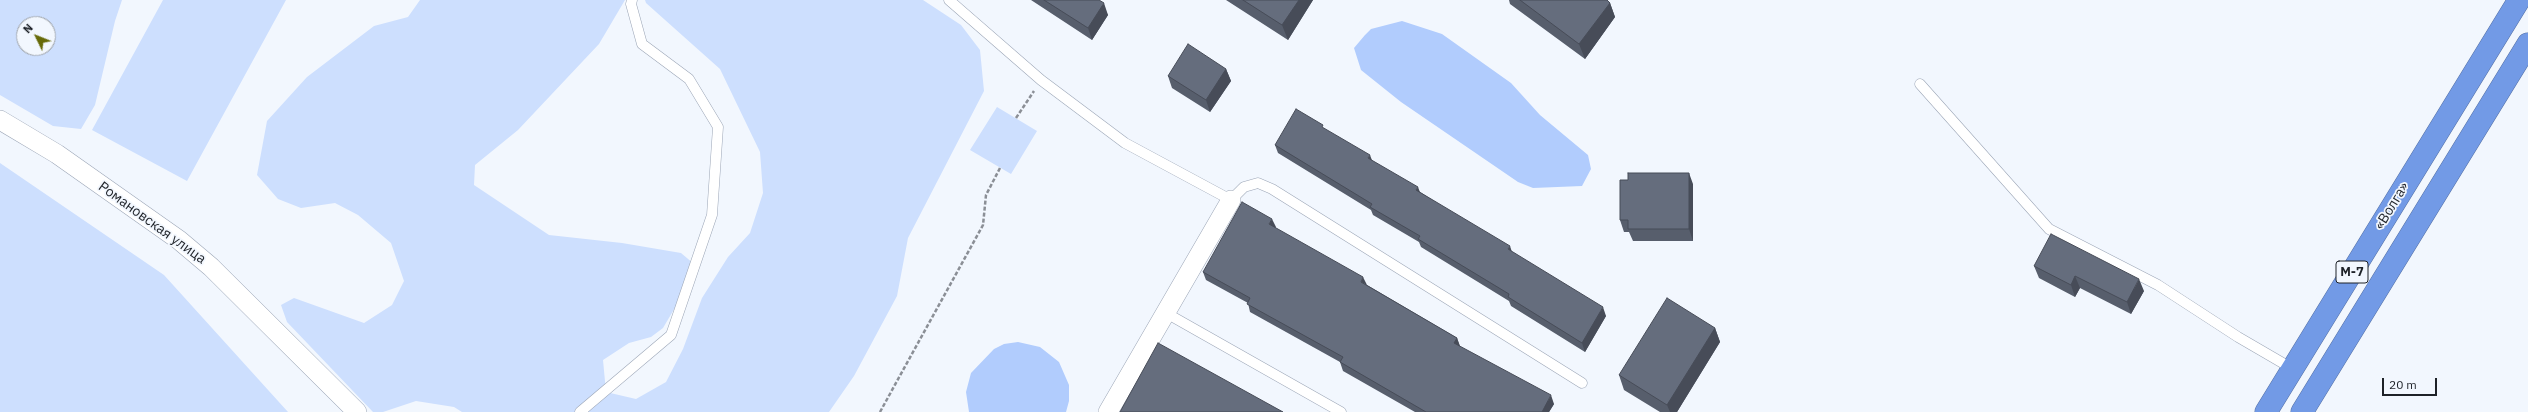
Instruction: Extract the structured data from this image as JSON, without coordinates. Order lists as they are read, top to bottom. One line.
{"streets":{"highway":["«Волга»","М-7"],"street":["Романовская улица"]},"scale_bar":"20 m","north":"top left"}
